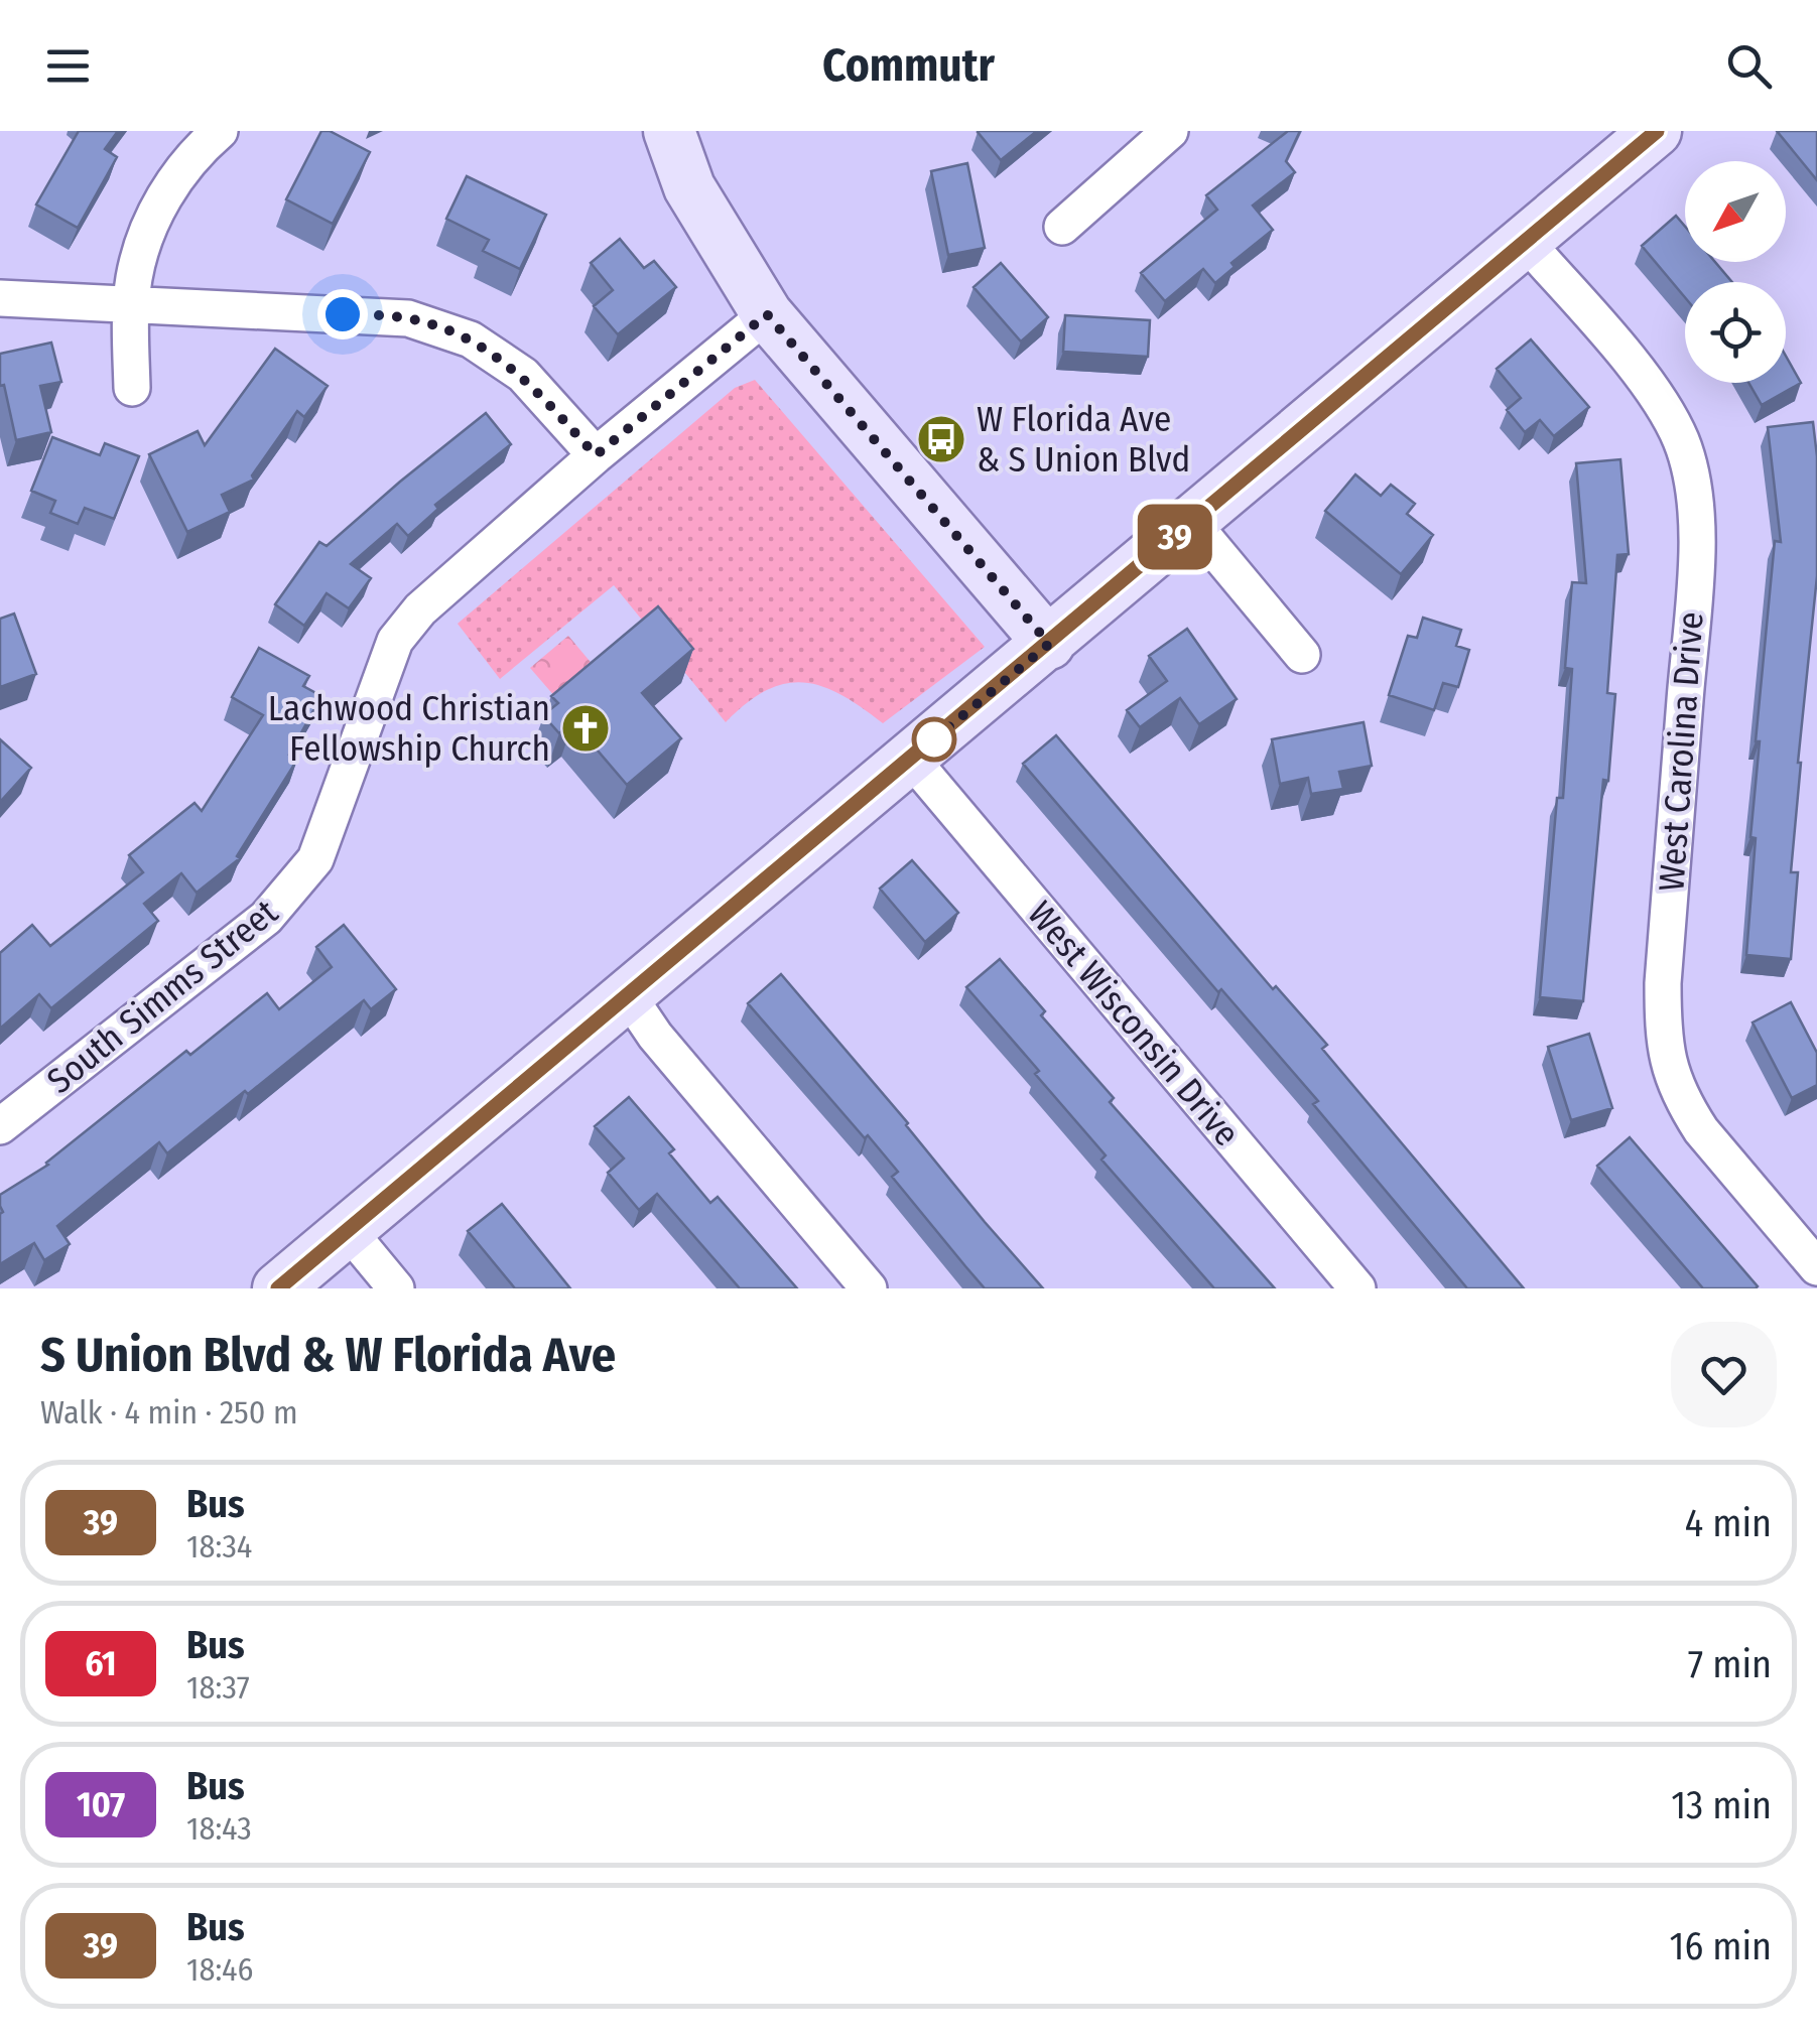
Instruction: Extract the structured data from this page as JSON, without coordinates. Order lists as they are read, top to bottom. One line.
{"streets":{"street":["West Carolina Drive","South Simms Street","West Wisconsin Drive"]},"places":{"bus stop":["W Florida Ave & S Union Blvd"],"church":["Lachwood Christian Fellowship Church"]},"lines":["bus line 39"],"north":"bottom left","page":{"header":"Commutr","on_map":"39","heading":["S Union Blvd & W Florida Ave","Walk · 4 min · 250 m"],"list":[{"mark":"39","name":"Bus","note":"18:34","value":"4 min"},{"mark":"61","name":"Bus","note":"18:37","value":"7 min"},{"mark":"107","name":"Bus","note":"18:43","value":"13 min"},{"mark":"39","name":"Bus","note":"18:46","value":"16 min"}]}}
